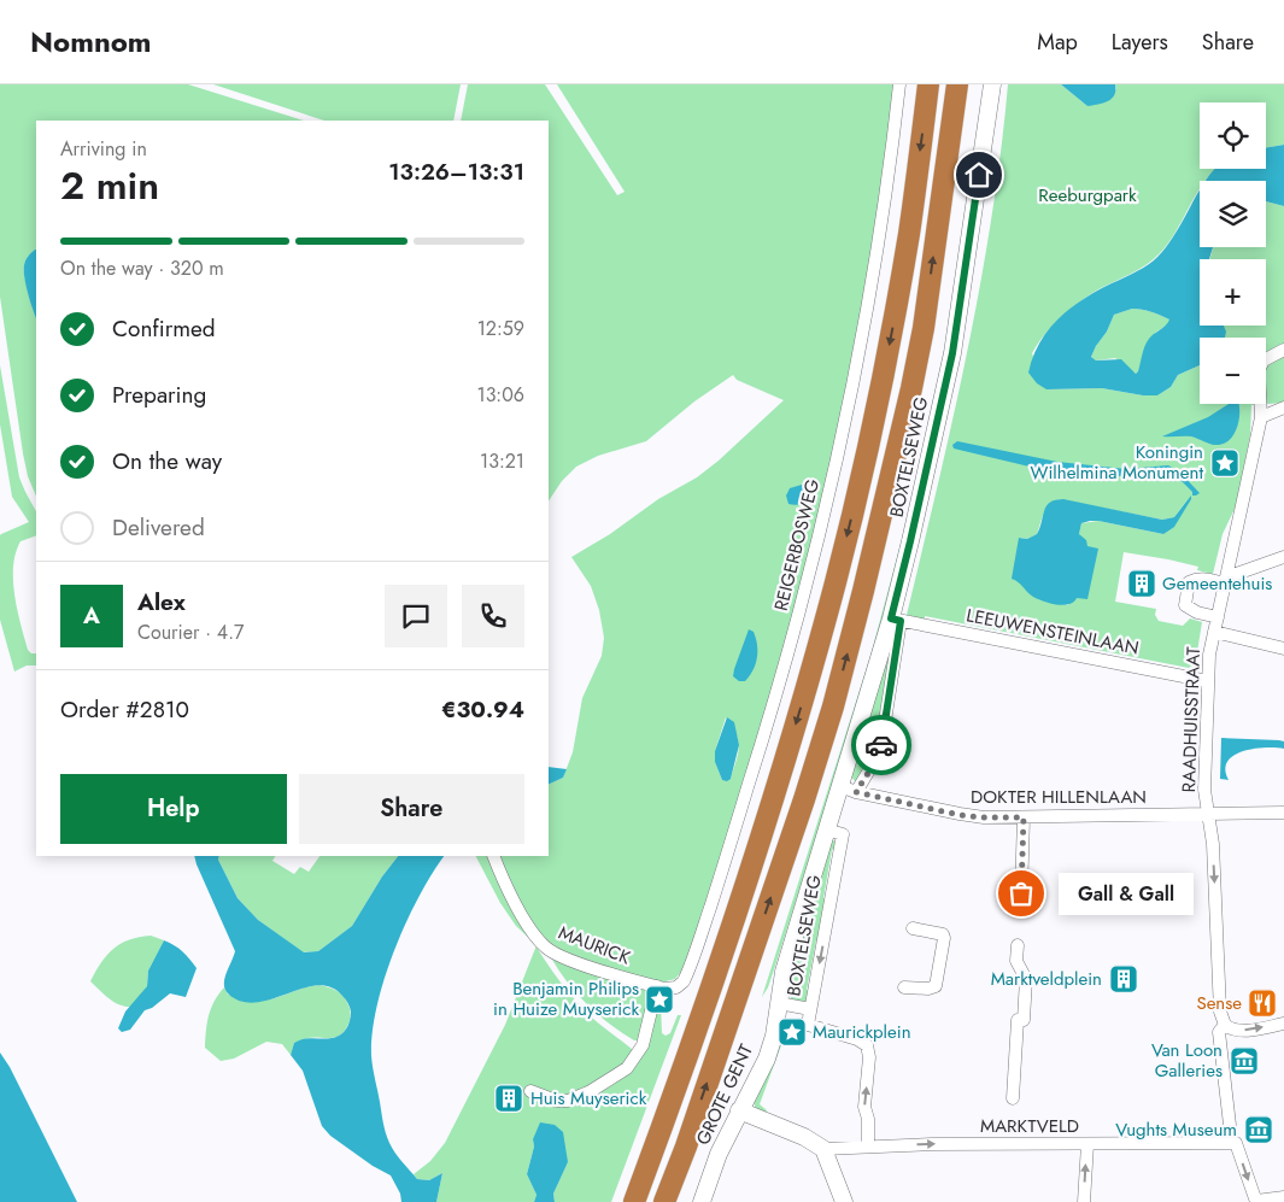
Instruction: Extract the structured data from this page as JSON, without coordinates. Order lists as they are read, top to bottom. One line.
{"streets":{"street":["BOXTELSEWEG","REIGERBOSWEG","LEEUWENSTEINLAAN","RAADHUISSTRAAT","DOKTER HILLENLAAN","MAURICK","GROTE GENT","MARKTVELD"]},"crossings":[["BOXTELSEWEG","LEEUWENSTEINLAAN"],["BOXTELSEWEG","DOKTER HILLENLAAN"],["BOXTELSEWEG","GROTE GENT"],["BOXTELSEWEG","MARKTVELD"],["REIGERBOSWEG","MAURICK"],["LEEUWENSTEINLAAN","RAADHUISSTRAAT"],["RAADHUISSTRAAT","DOKTER HILLENLAAN"]],"one_way":["MARKTVELD"],"parks":["Reeburgpark"],"places":{"place":["Koningin Wilhelmina Monument","Benjamin Philips in Huize Muyserick","Maurickplein"],"building":["Gemeentehuis","Marktveldplein","Huis Muyserick"],"other":["Gall & Gall"],"restaurant":["Sense"],"museum":["Van Loon Galleries","Vughts Museum"]},"page":{"header":"Nomnom","nav":["Map","Layers","Share"],"map_buttons":["+","−"],"heading":["2 min","Arriving in","13:26–13:31"],"panel":["Alex","Courier · 4.7","Order #2810","€30.94"],"bar":"On the way · 320 m","list":[["Confirmed","12:59"],["Preparing","13:06"],["On the way","13:21"],"Delivered"],"round":"A","buttons":["Help","Share"],"bubble":"Gall & Gall"}}
